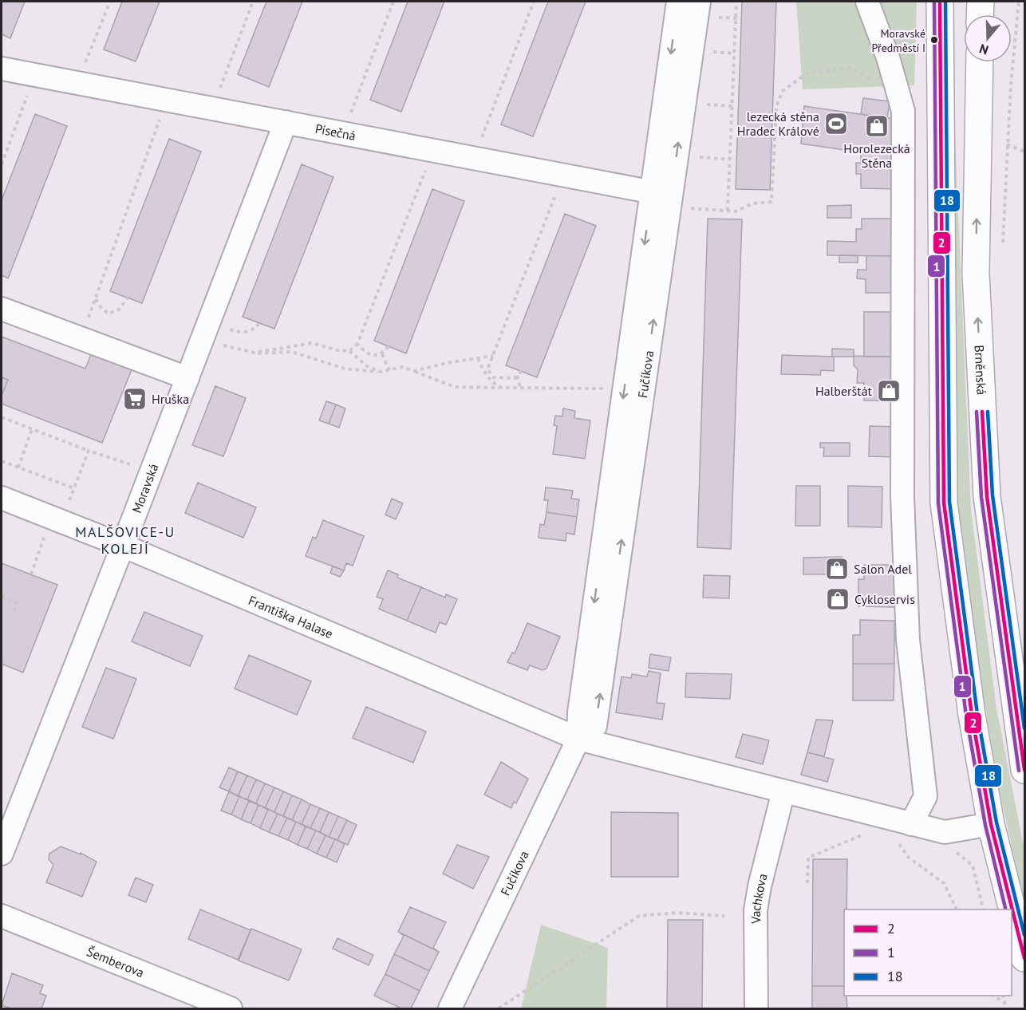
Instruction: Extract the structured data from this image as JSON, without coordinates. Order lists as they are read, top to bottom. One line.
{"streets":{"main road":["Brněnská"],"street":["Písečná","Fučíkova","Moravská","Františka Halase","Vachkova","Šemberova"]},"crossings":[["Písečná","Fučíkova"],["Písečná","Moravská"],["Fučíkova","Františka Halase"],["Moravská","Františka Halase"]],"districts":["MALŠOVICE-U KOLEJÍ"],"places":{"other":["Moravské Předměstí I"],"sports":["lezecká stěna Hradec Králové"],"shop":["Horolezecká Stěna","Halberštát","Salon Adel","Cykloservis"],"supermarket":["Hruška"]},"lines":["transit line 2","transit line 1","transit line 18"],"legend":["2","1","18"],"north":"bottom"}
